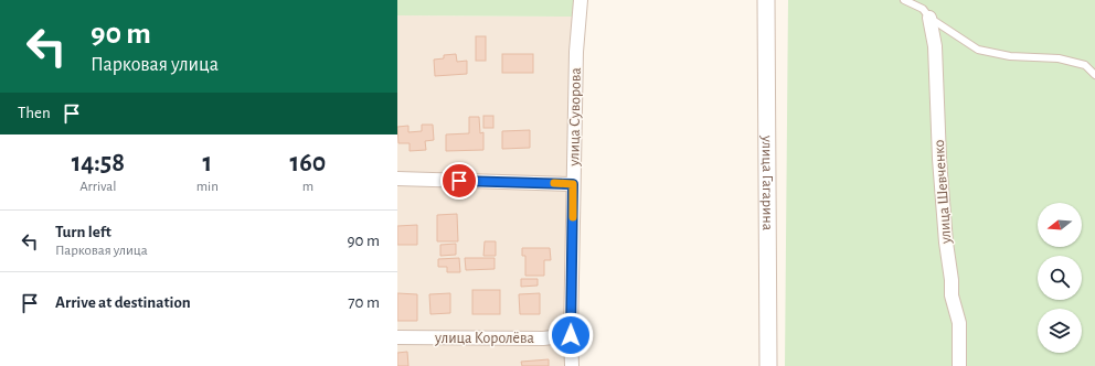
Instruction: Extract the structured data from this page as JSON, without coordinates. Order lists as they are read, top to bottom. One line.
{"streets":{"street":["улица Суворова","улица Гагарина","улица Шевченко","улица Королёва"]},"crossings":[["улица Суворова","улица Королёва"]],"north":"left","page":{"turn":["90 m","Парковая улица"],"then":"Then","eta":["14:58","Arrival","1","min","160","m"],"list":[{"name":"Turn left","note":"Парковая улица","value":"90 m"},{"name":"Arrive at destination","value":"70 m"}]}}
